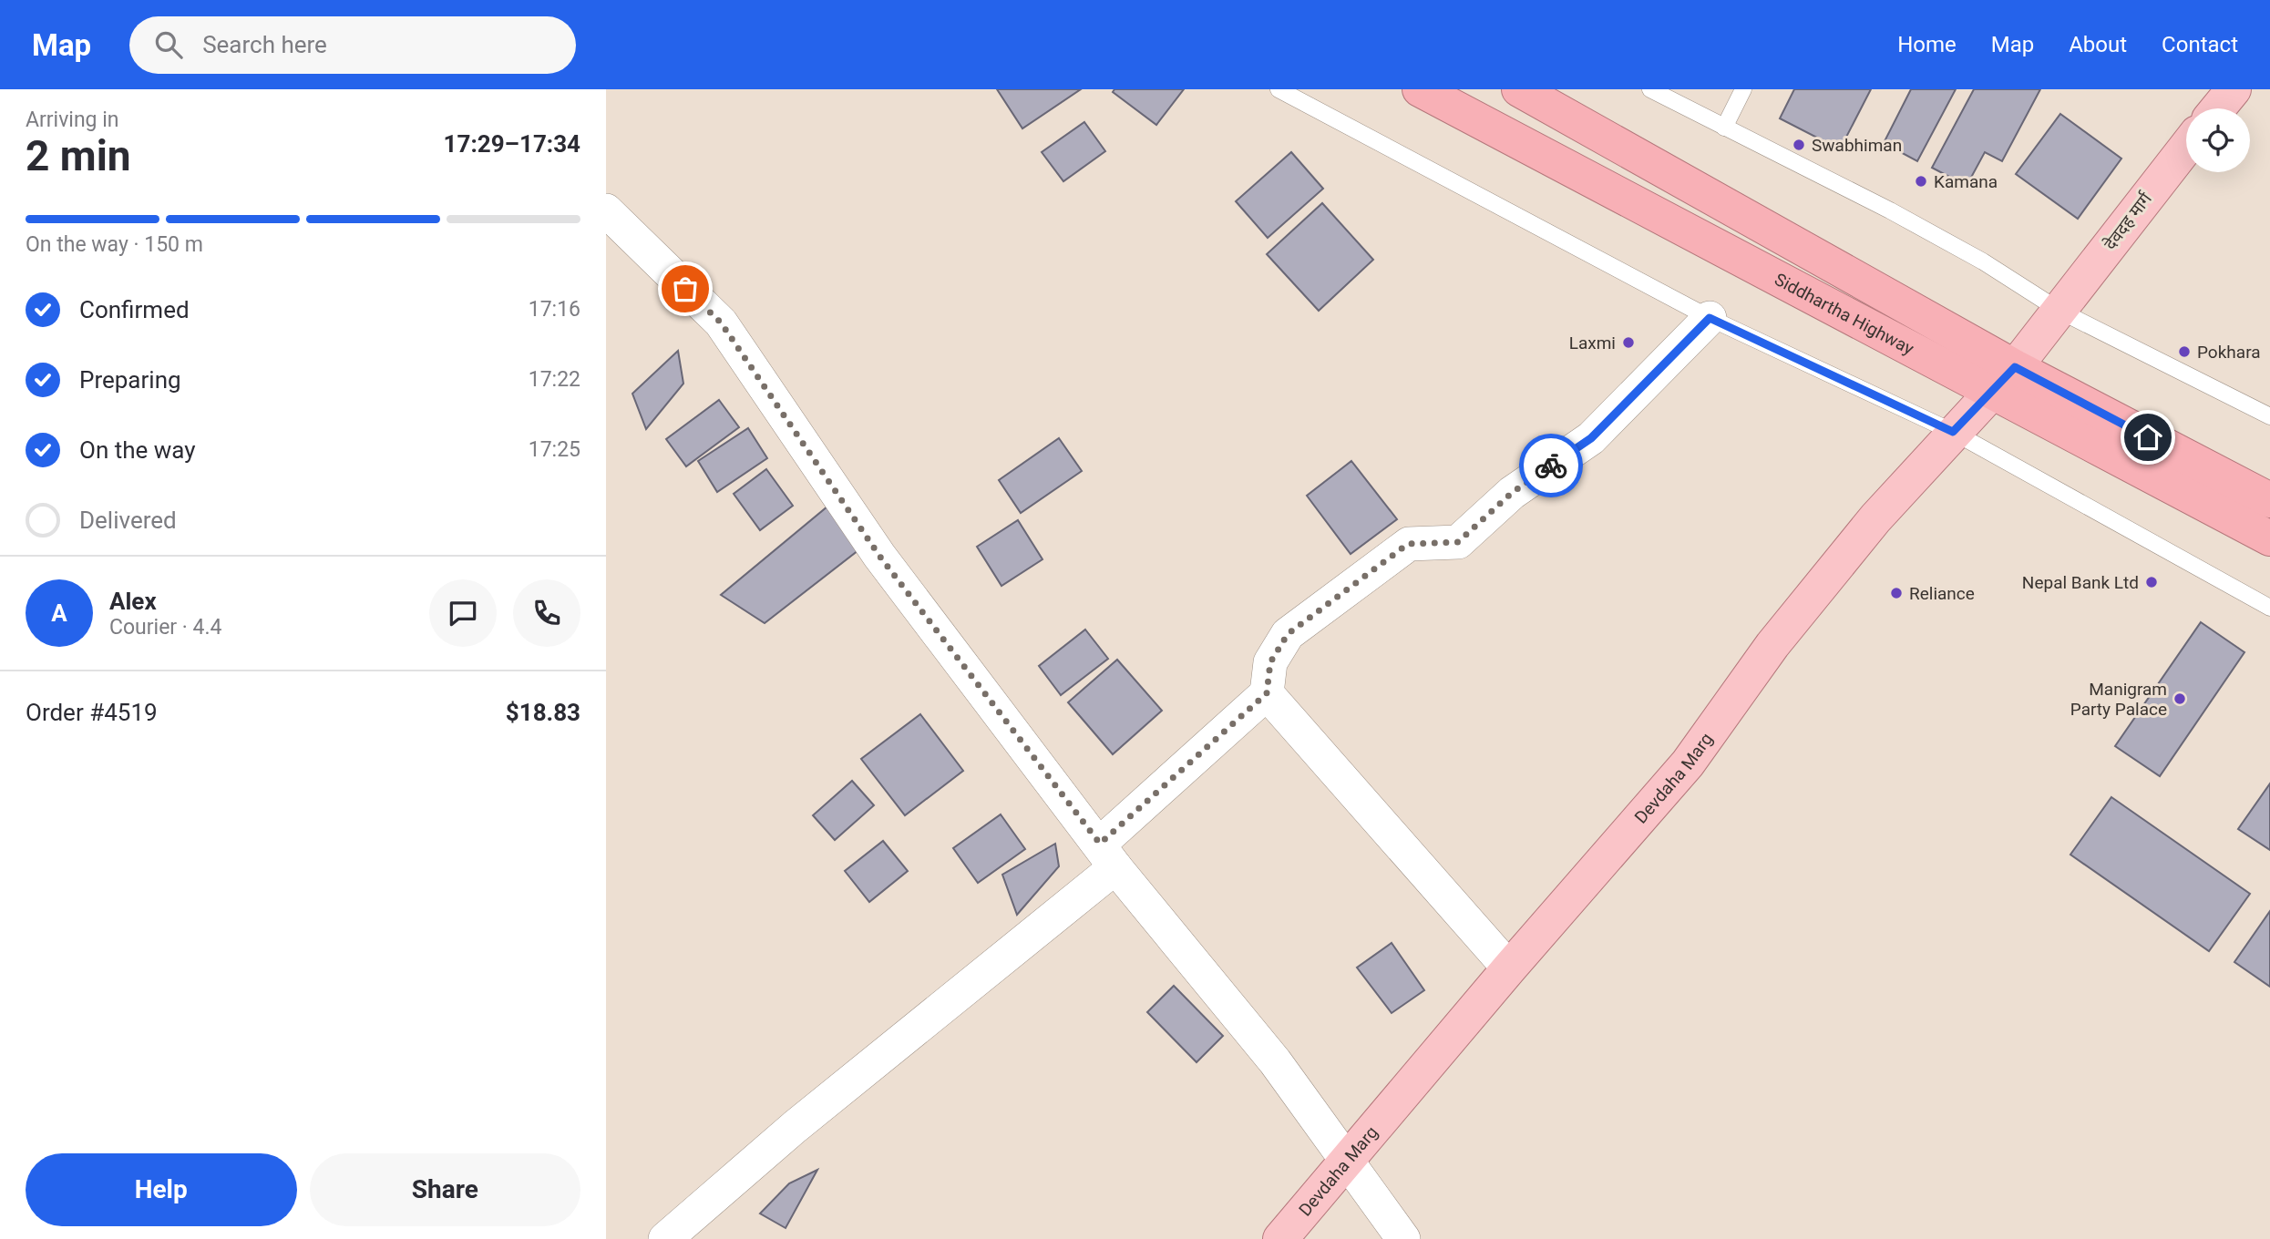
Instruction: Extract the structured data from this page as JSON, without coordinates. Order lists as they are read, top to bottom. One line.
{"streets":{"highway":["Siddhartha Highway"],"main road":["देवदह मार्ग","Devdaha Marg"]},"crossings":[["देवदह मार्ग","Devdaha Marg"],["Siddhartha Highway","Devdaha Marg"]],"places":["Swabhiman","Kamana","Laxmi","Pokhara","Nepal Bank Ltd","Reliance","Manigram Party Palace"],"page":{"header":"Map","search":"Search here","nav":["Home","Map","About","Contact"],"heading":["2 min","Arriving in","17:29–17:34"],"panel":["Alex","Courier · 4.4","Order #4519","$18.83"],"bar":"On the way · 150 m","list":[["Confirmed","17:16"],["Preparing","17:22"],["On the way","17:25"],"Delivered"],"round":"A","buttons":["Help","Share"]}}
